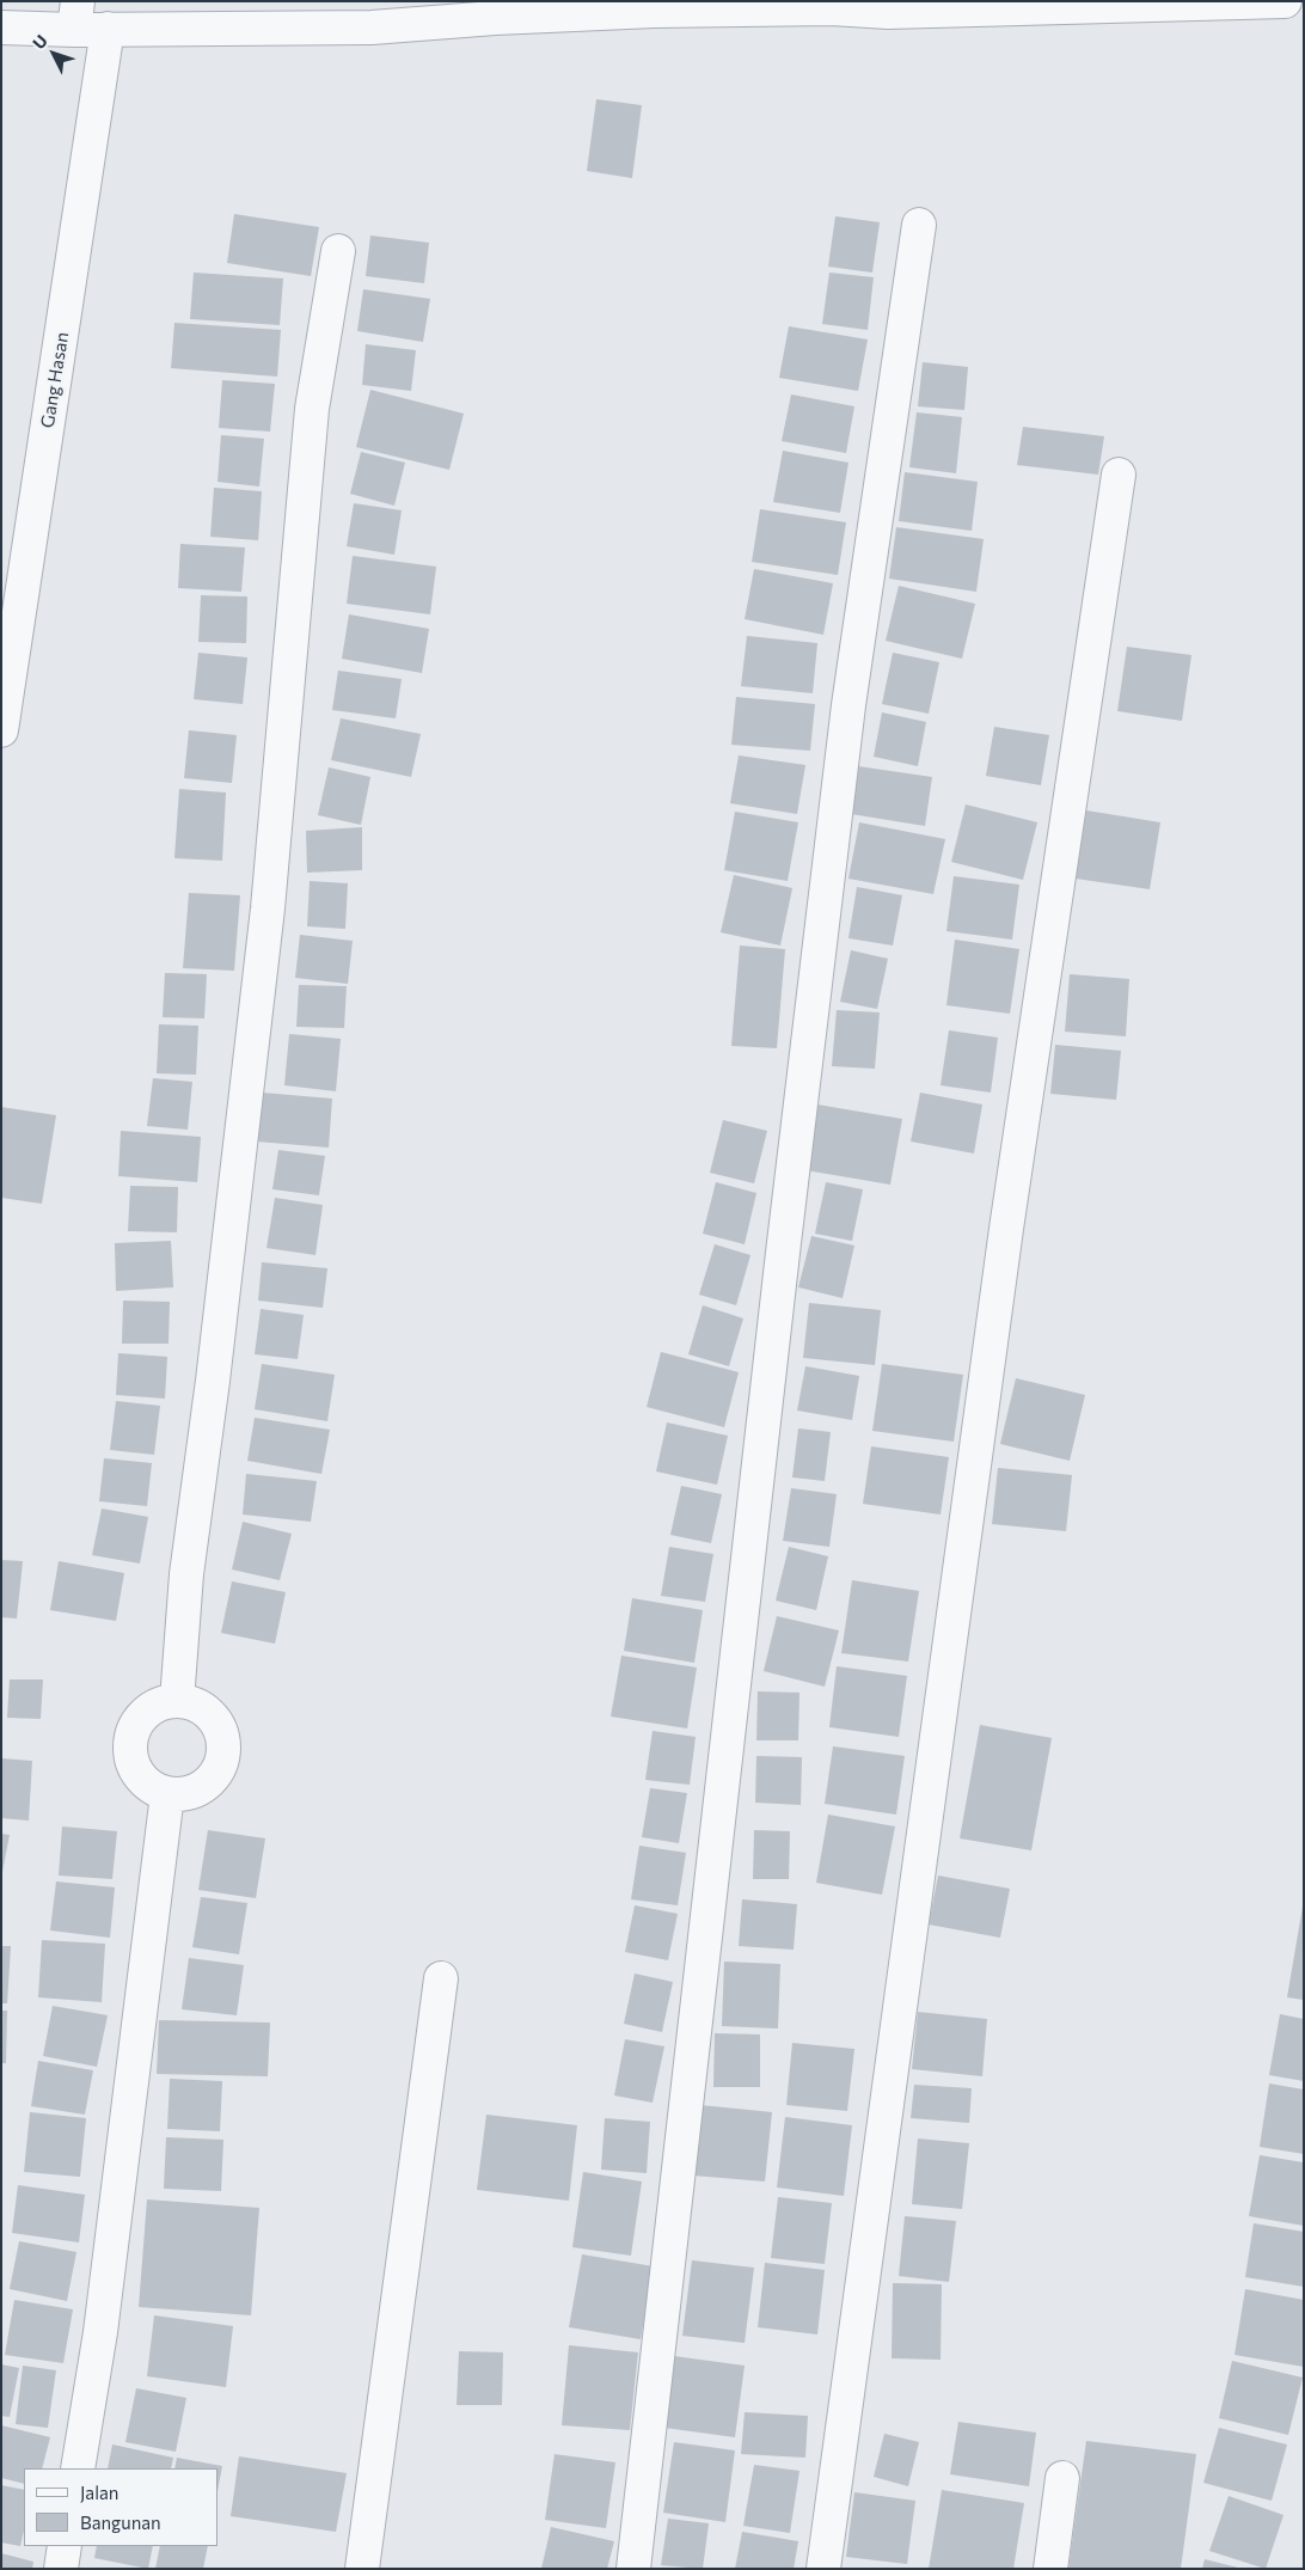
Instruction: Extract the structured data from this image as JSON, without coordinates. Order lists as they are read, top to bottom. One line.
{"streets":{"street":["Gang Hasan"]},"legend":["Jalan","Bangunan"],"north":"top left"}
